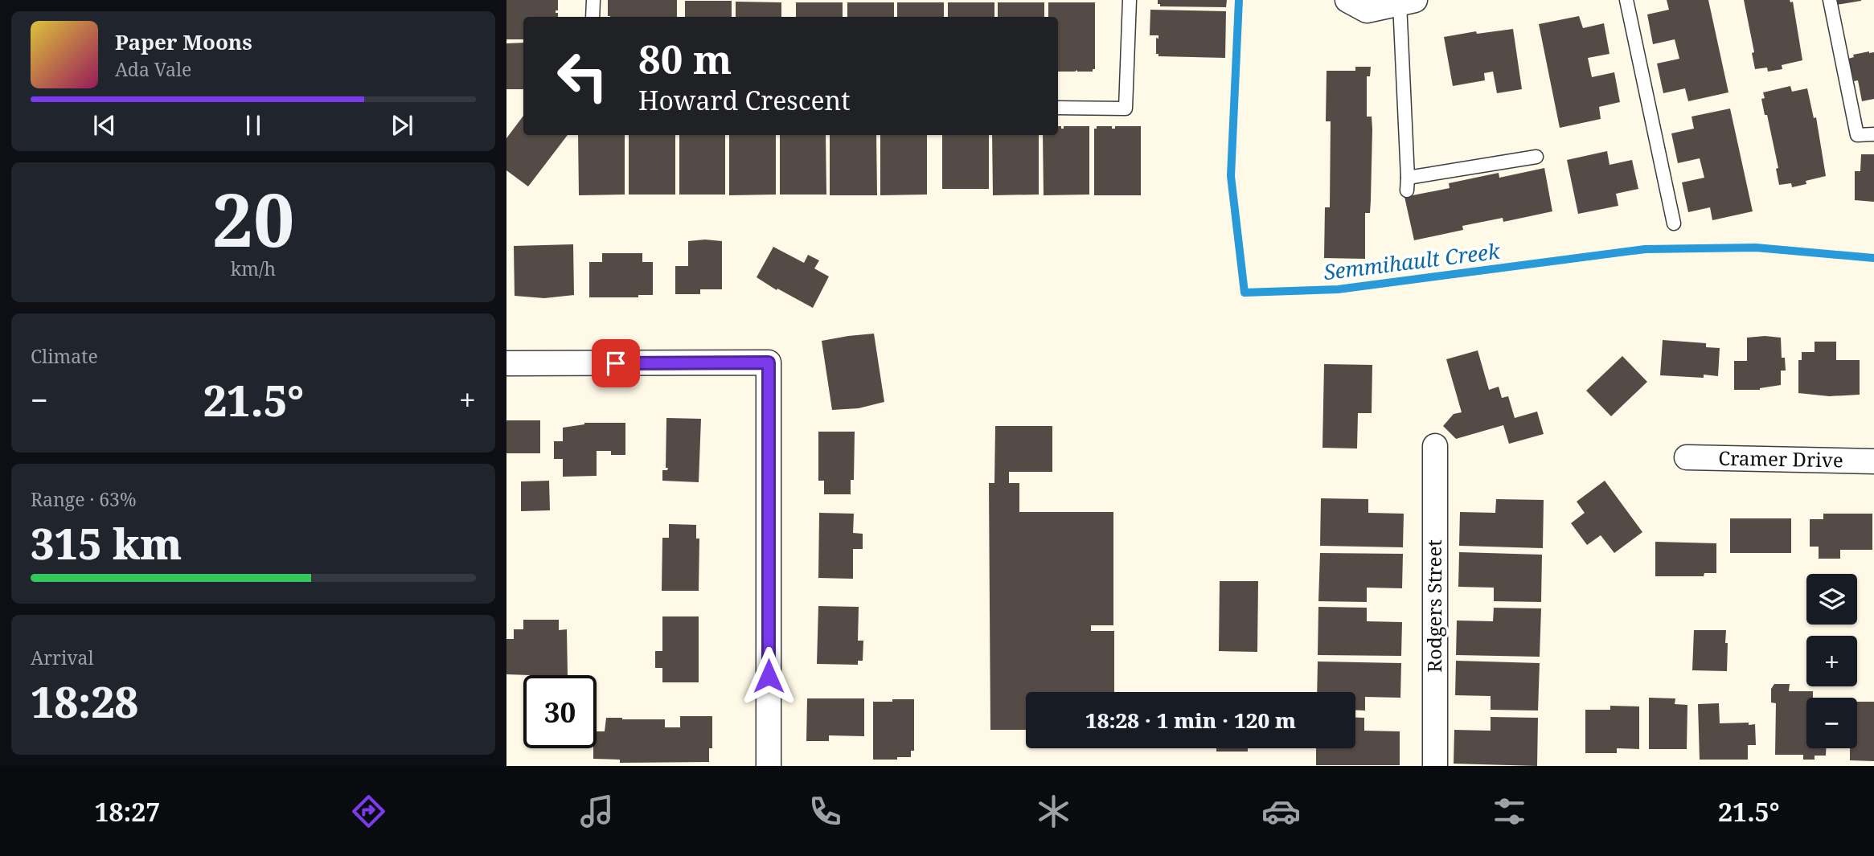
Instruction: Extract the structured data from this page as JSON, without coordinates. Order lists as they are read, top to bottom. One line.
{"streets":{"street":["Cramer Drive","Rodgers Street"]},"water":["Semmihault Creek"],"page":{"turn":["80 m","Howard Crescent"],"song":["Paper Moons","Ada Vale"],"tile":[["20","km/h"],"Climate",["Range · 63%","315 km"],["Arrival","18:28"]],"heat":["−","21.5°","+"],"map_buttons":["+","−"],"limit":"30","trip":"18:28 · 1 min · 120 m","tabs":["18:27","21.5°"]}}
